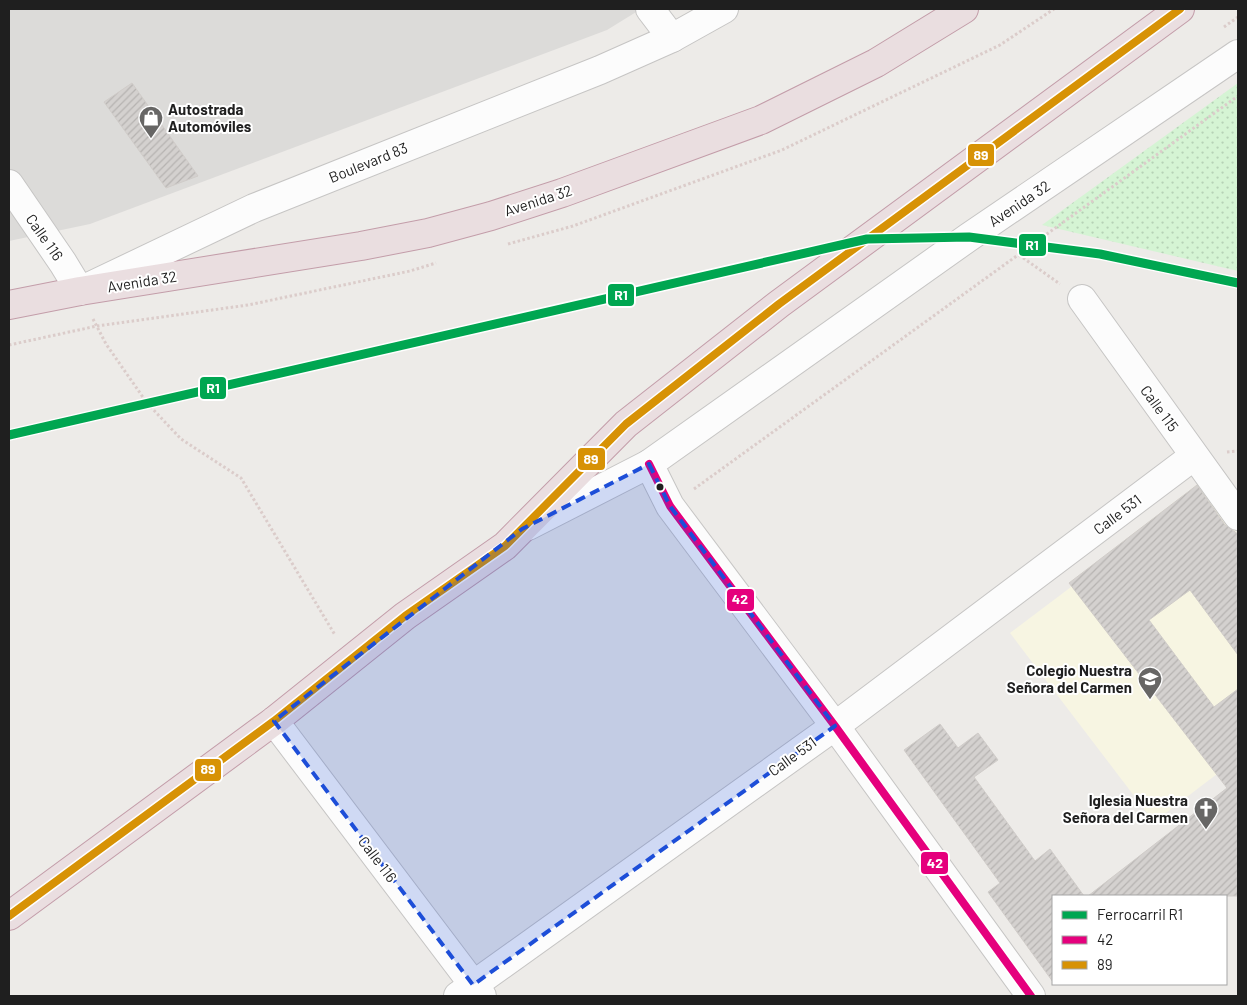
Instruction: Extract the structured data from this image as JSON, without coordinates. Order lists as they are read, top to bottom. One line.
{"streets":{"highway":["Boulevard 83","Avenida 32"],"street":["Calle 116","Calle 115","Calle 531"]},"crossings":[["Boulevard 83","Avenida 32"],["Boulevard 83","Calle 116"],["Avenida 32","Calle 116"],["Calle 116","Calle 531"],["Calle 115","Calle 531"]],"places":{"shop":["Autostrada Automóviles"],"school or university":["Colegio Nuestra Señora del Carmen"],"church":["Iglesia Nuestra Señora del Carmen"]},"lines":["transit line 89","rail line R1","transit line 42"],"legend":["Ferrocarril R1","42","89"]}
